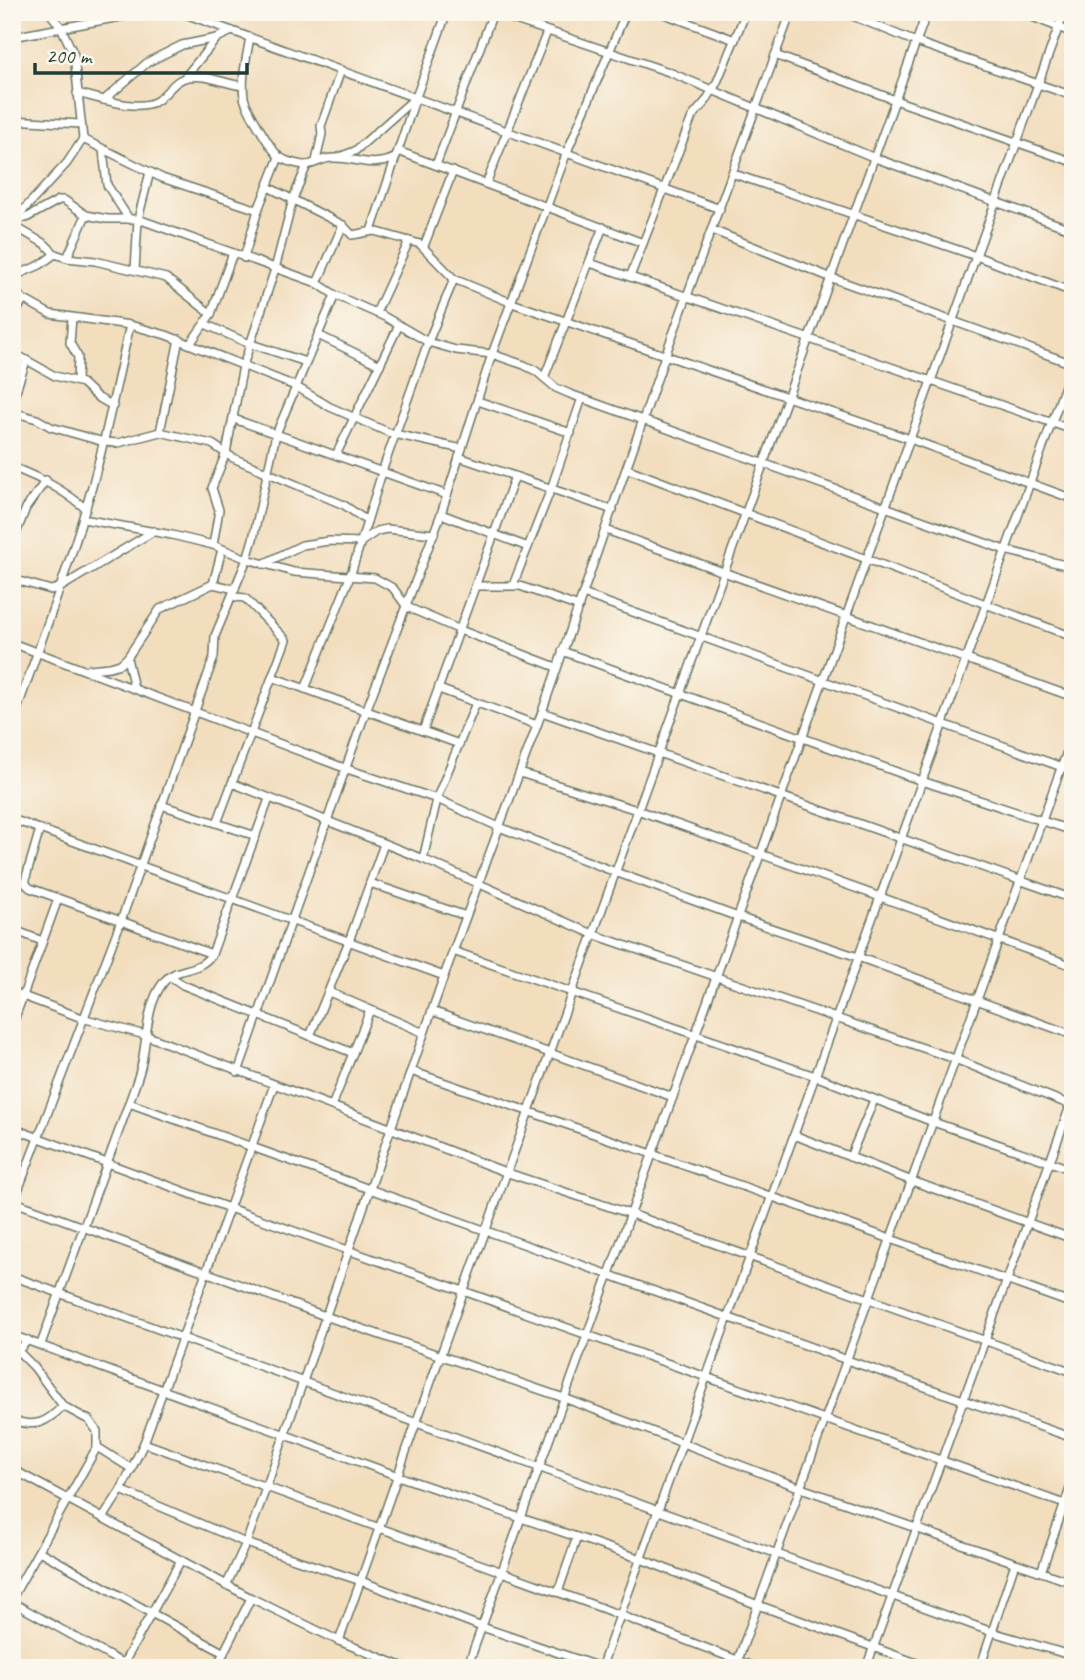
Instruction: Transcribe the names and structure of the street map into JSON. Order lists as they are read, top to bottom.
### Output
{
  "scale_bar": "200 m"
}
